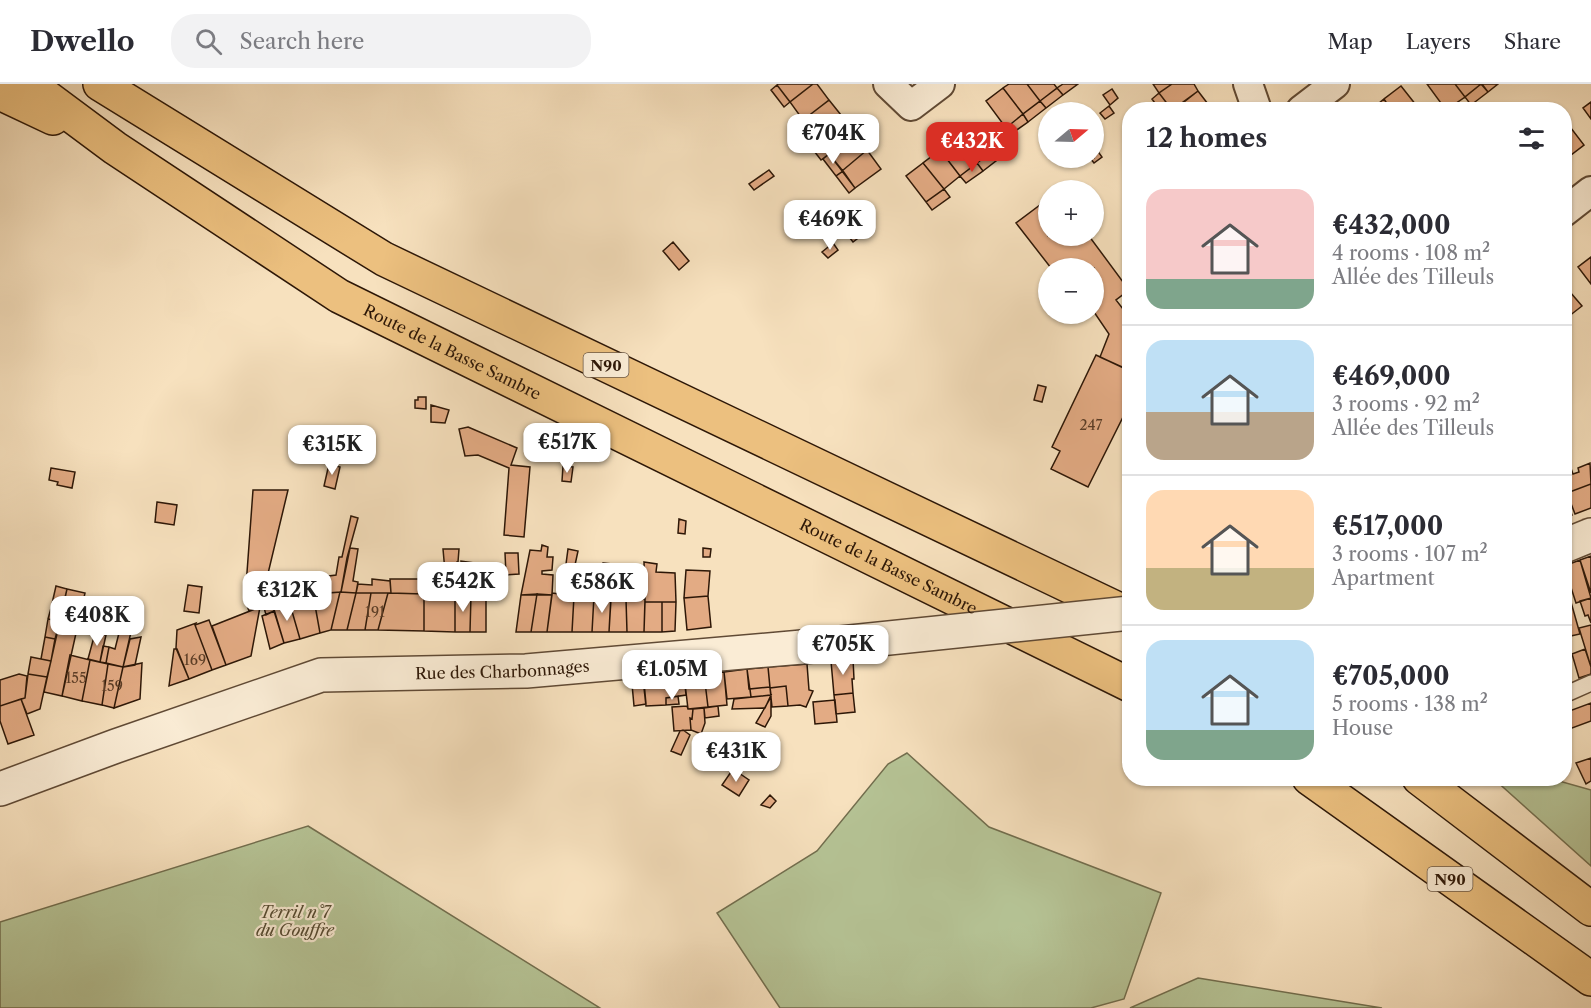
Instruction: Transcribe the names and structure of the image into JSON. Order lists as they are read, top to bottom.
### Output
{
  "streets": {
    "highway": ["Route de la Basse Sambre", "N90"],
    "street": ["Rue des Charbonnages"]
  },
  "parks": ["Terril n°7 du Gouffre"],
  "house_numbers": [
    "247",
    "191",
    "169",
    "155",
    "159"
  ],
  "north": "right",
  "page": {
    "header": "Dwello",
    "search": "Search here",
    "nav": ["Map", "Layers", "Share"],
    "map_buttons": ["+", "−"],
    "heading": "12 homes",
    "price": [
      "€704K",
      "€432K",
      "€469K",
      "€517K",
      "€315K",
      "€542K",
      "€586K",
      "€312K",
      "€408K",
      "€705K",
      "€1.05M",
      "€431K"
    ],
    "list": [
      {
        "name": "€432,000",
        "note": "4 rooms · 108 m² · Allée des Tilleuls"
      },
      {
        "name": "€469,000",
        "note": "3 rooms · 92 m² · Allée des Tilleuls"
      },
      {
        "name": "€517,000",
        "note": "3 rooms · 107 m² · Apartment"
      },
      {
        "name": "€705,000",
        "note": "5 rooms · 138 m² · House"
      }
    ]
  }
}
